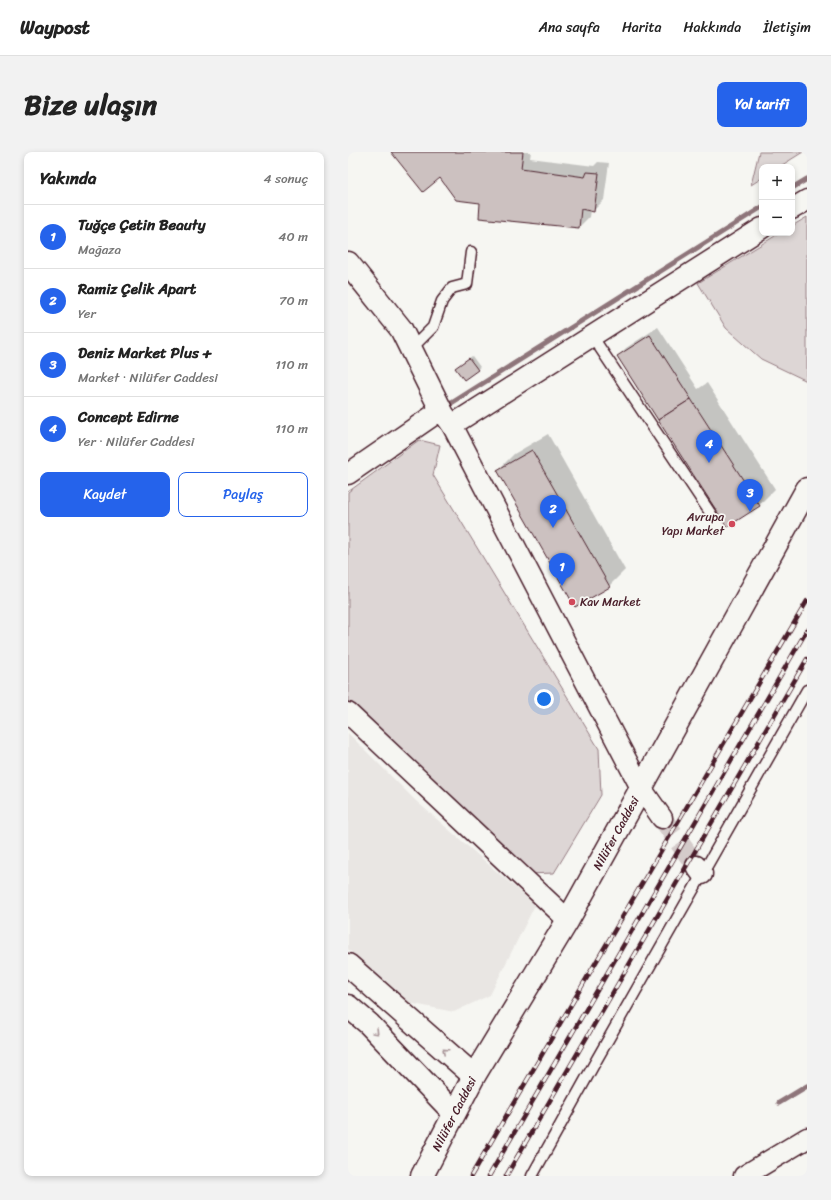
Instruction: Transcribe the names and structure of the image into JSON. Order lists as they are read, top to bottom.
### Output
{
  "streets": {
    "main road": ["Nilüfer Caddesi"]
  },
  "places": ["Avrupa Yapı Market", "Kav Market"],
  "page": {
    "header": "Waypost",
    "nav": [
      "Ana sayfa",
      "Harita",
      "Hakkında",
      "İletişim"
    ],
    "title": "Bize ulaşın",
    "buttons": [
      "Yol tarifi",
      ["Kaydet", "Paylaş"]
    ],
    "heading": ["Yakında", "4 sonuç"],
    "map_buttons": ["+", "−"],
    "list": [
      {
        "mark": "1",
        "name": "Tuğçe Çetin Beauty",
        "note": "Mağaza",
        "value": "40 m"
      },
      {
        "mark": "2",
        "name": "Ramiz Çelik Apart",
        "note": "Yer",
        "value": "70 m"
      },
      {
        "mark": "3",
        "name": "Deniz Market Plus +",
        "note": "Market · Nilüfer Caddesi",
        "value": "110 m"
      },
      {
        "mark": "4",
        "name": "Concept Edirne",
        "note": "Yer · Nilüfer Caddesi",
        "value": "110 m"
      }
    ],
    "pins": [
      "4",
      "3",
      "2",
      "1"
    ]
  }
}
